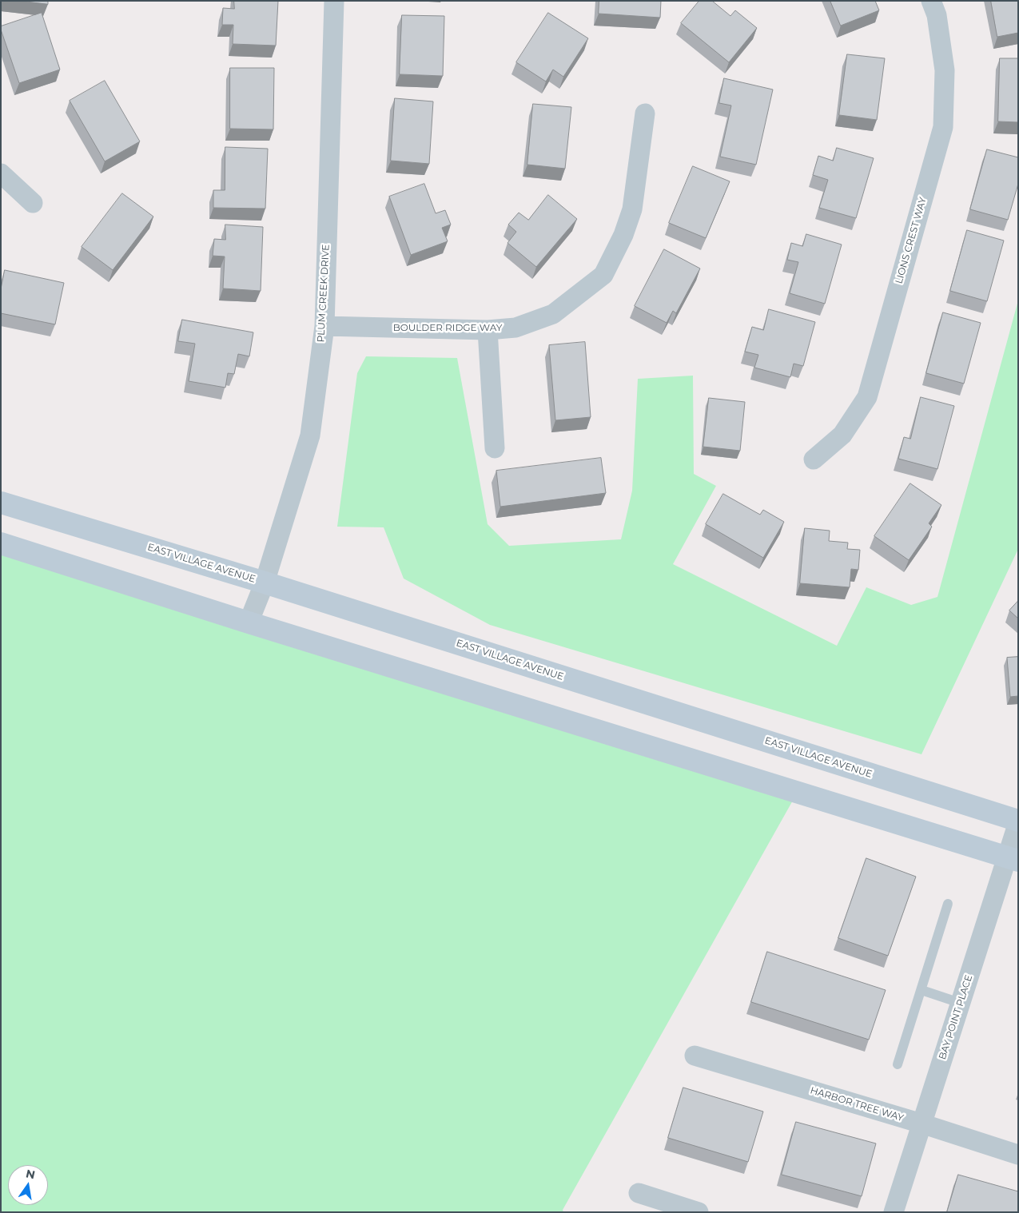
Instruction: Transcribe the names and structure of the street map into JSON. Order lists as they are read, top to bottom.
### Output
{
  "streets": {
    "street": [
      "LIONS CREST WAY",
      "PLUM CREEK DRIVE",
      "BOULDER RIDGE WAY",
      "EAST VILLAGE AVENUE",
      "BAY POINT PLACE",
      "HARBOR TREE WAY"
    ]
  },
  "crossings": [
    ["PLUM CREEK DRIVE", "BOULDER RIDGE WAY"],
    ["PLUM CREEK DRIVE", "EAST VILLAGE AVENUE"],
    ["EAST VILLAGE AVENUE", "BAY POINT PLACE"],
    ["BAY POINT PLACE", "HARBOR TREE WAY"]
  ],
  "north": "top"
}
